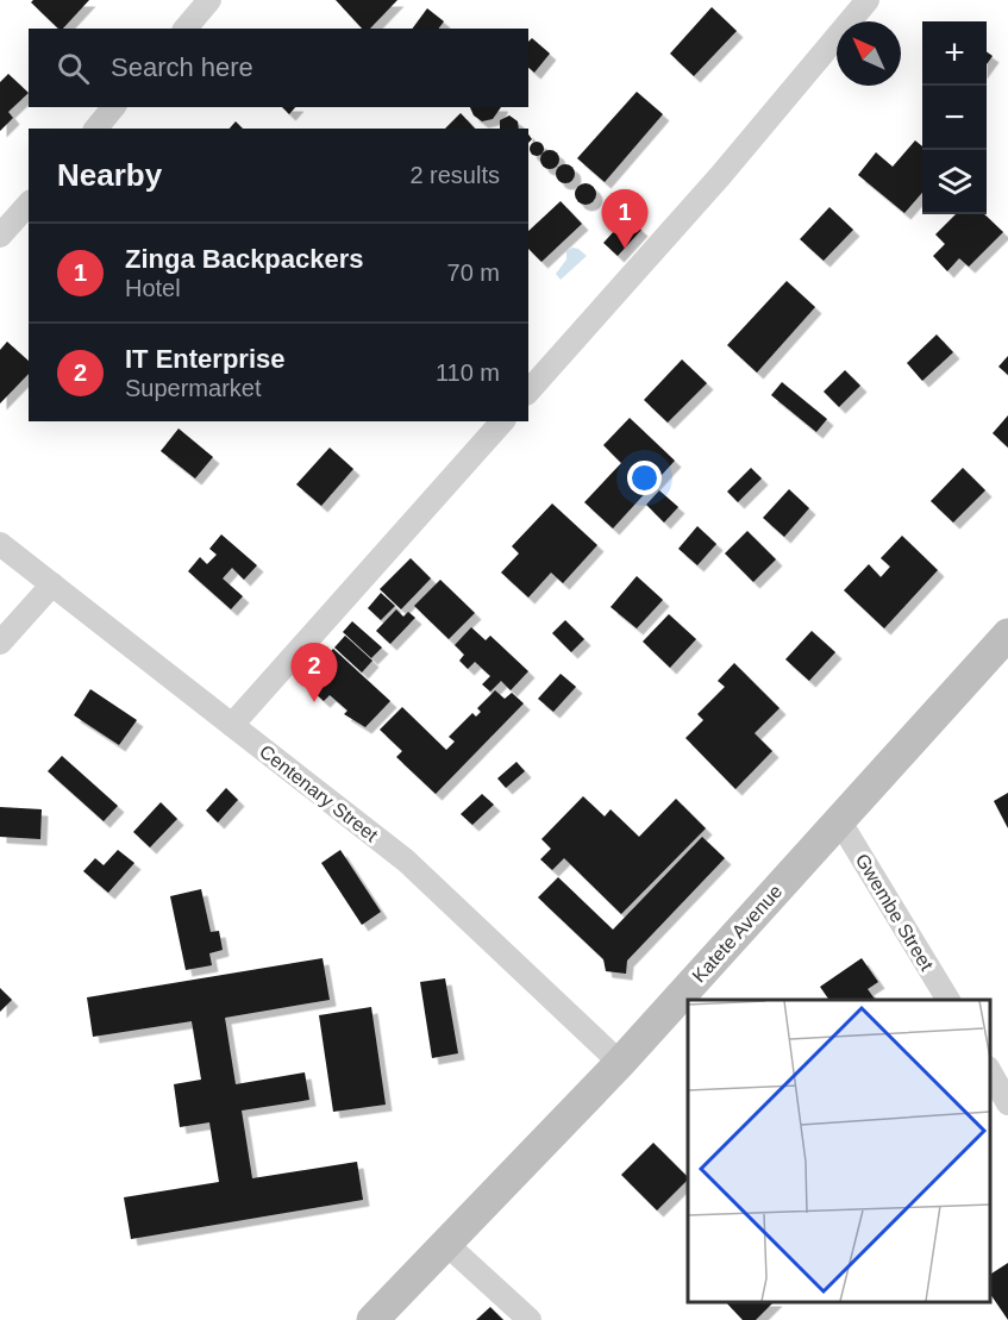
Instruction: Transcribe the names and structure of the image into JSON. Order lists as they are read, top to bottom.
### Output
{
  "streets": {
    "street": ["Centenary Street", "Gwembe Street", "Katete Avenue"]
  },
  "crossings": [
    ["Centenary Street", "Katete Avenue"],
    ["Gwembe Street", "Katete Avenue"]
  ],
  "north": "top left",
  "page": {
    "map_buttons": ["+", "−"],
    "search": "Search here",
    "heading": ["Nearby", "2 results"],
    "pins": ["1", "2"],
    "list": [
      {
        "mark": "1",
        "name": "Zinga Backpackers",
        "note": "Hotel",
        "value": "70 m"
      },
      {
        "mark": "2",
        "name": "IT Enterprise",
        "note": "Supermarket",
        "value": "110 m"
      }
    ]
  }
}
